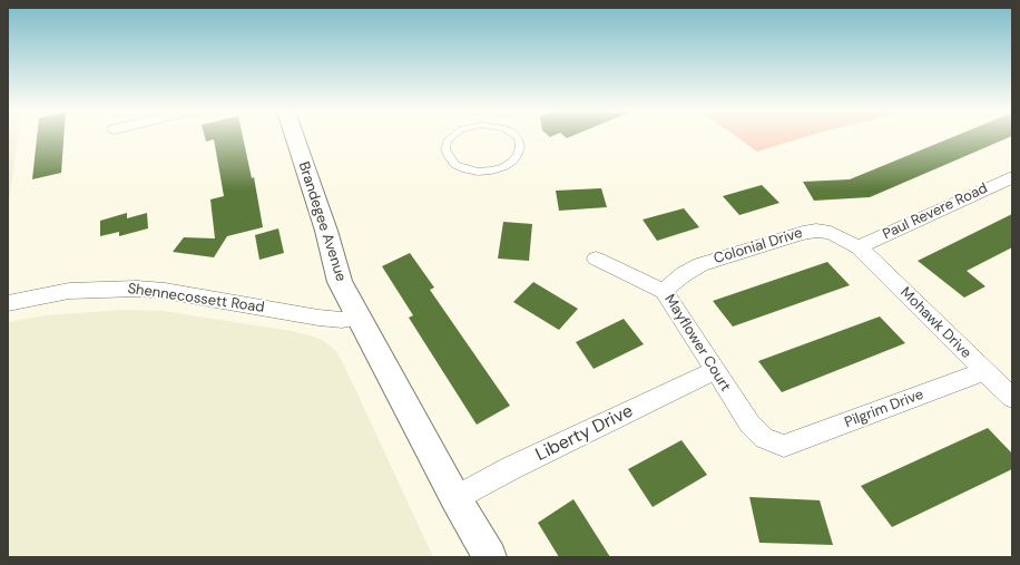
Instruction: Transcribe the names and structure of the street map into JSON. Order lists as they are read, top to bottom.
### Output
{
  "streets": {
    "street": [
      "Paul Revere Road",
      "Brandegee Avenue",
      "Colonial Drive",
      "Shennecossett Road",
      "Mohawk Drive",
      "Mayflower Court",
      "Pilgrim Drive",
      "Liberty Drive"
    ]
  },
  "crossings": [
    ["Paul Revere Road", "Colonial Drive"],
    ["Paul Revere Road", "Mohawk Drive"],
    ["Brandegee Avenue", "Shennecossett Road"],
    ["Colonial Drive", "Mohawk Drive"],
    ["Colonial Drive", "Mayflower Court"],
    ["Mohawk Drive", "Pilgrim Drive"],
    ["Mayflower Court", "Pilgrim Drive"],
    ["Mayflower Court", "Liberty Drive"]
  ]
}
